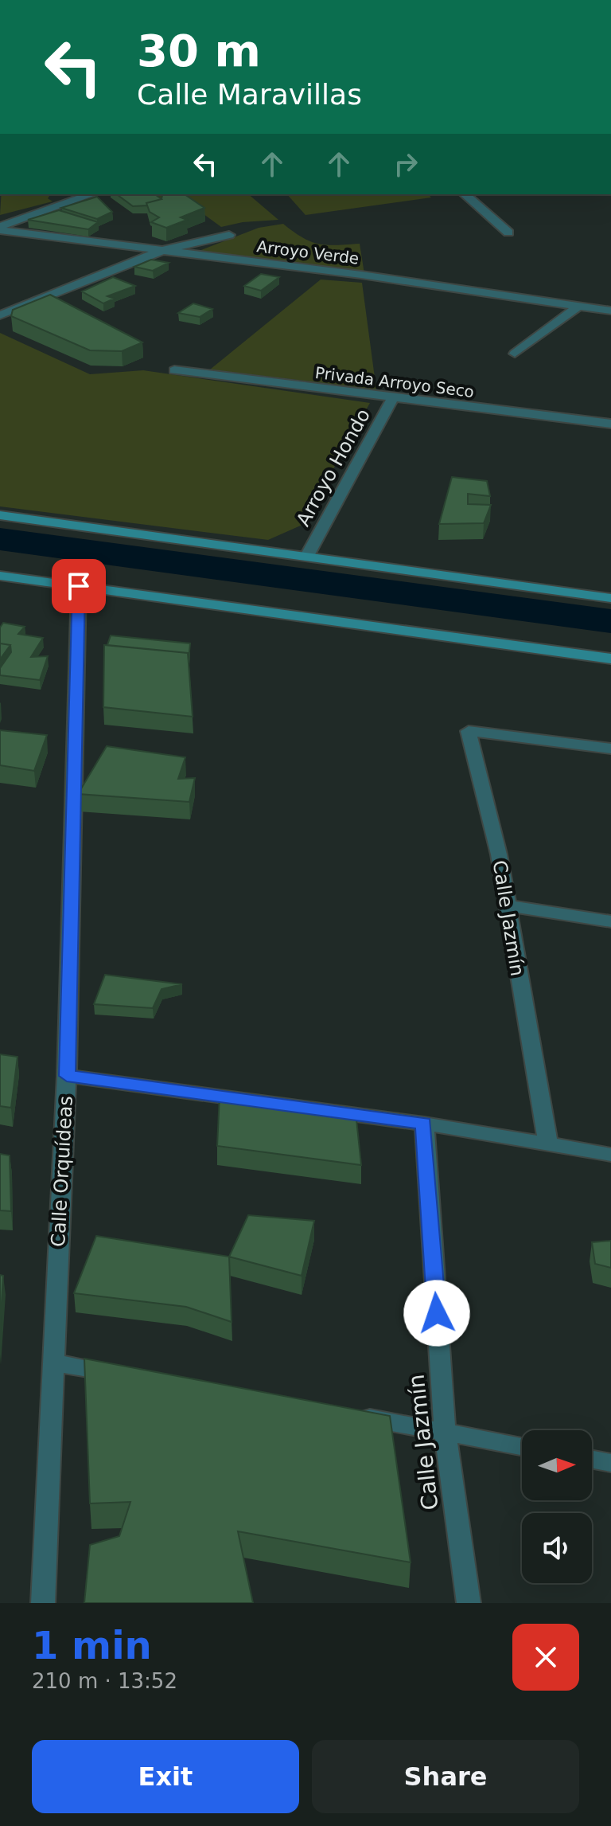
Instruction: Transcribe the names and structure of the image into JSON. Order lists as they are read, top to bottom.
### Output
{
  "streets": {
    "street": [
      "Arroyo Verde",
      "Privada Arroyo Seco",
      "Arroyo Hondo",
      "Calle Jazmín",
      "Calle Orquídeas"
    ]
  },
  "crossings": [
    ["Privada Arroyo Seco", "Arroyo Hondo"]
  ],
  "north": "right",
  "page": {
    "turn": ["30 m", "Calle Maravillas"],
    "heading": ["1 min", "210 m · 13:52"],
    "buttons": ["Exit", "Share"]
  }
}
